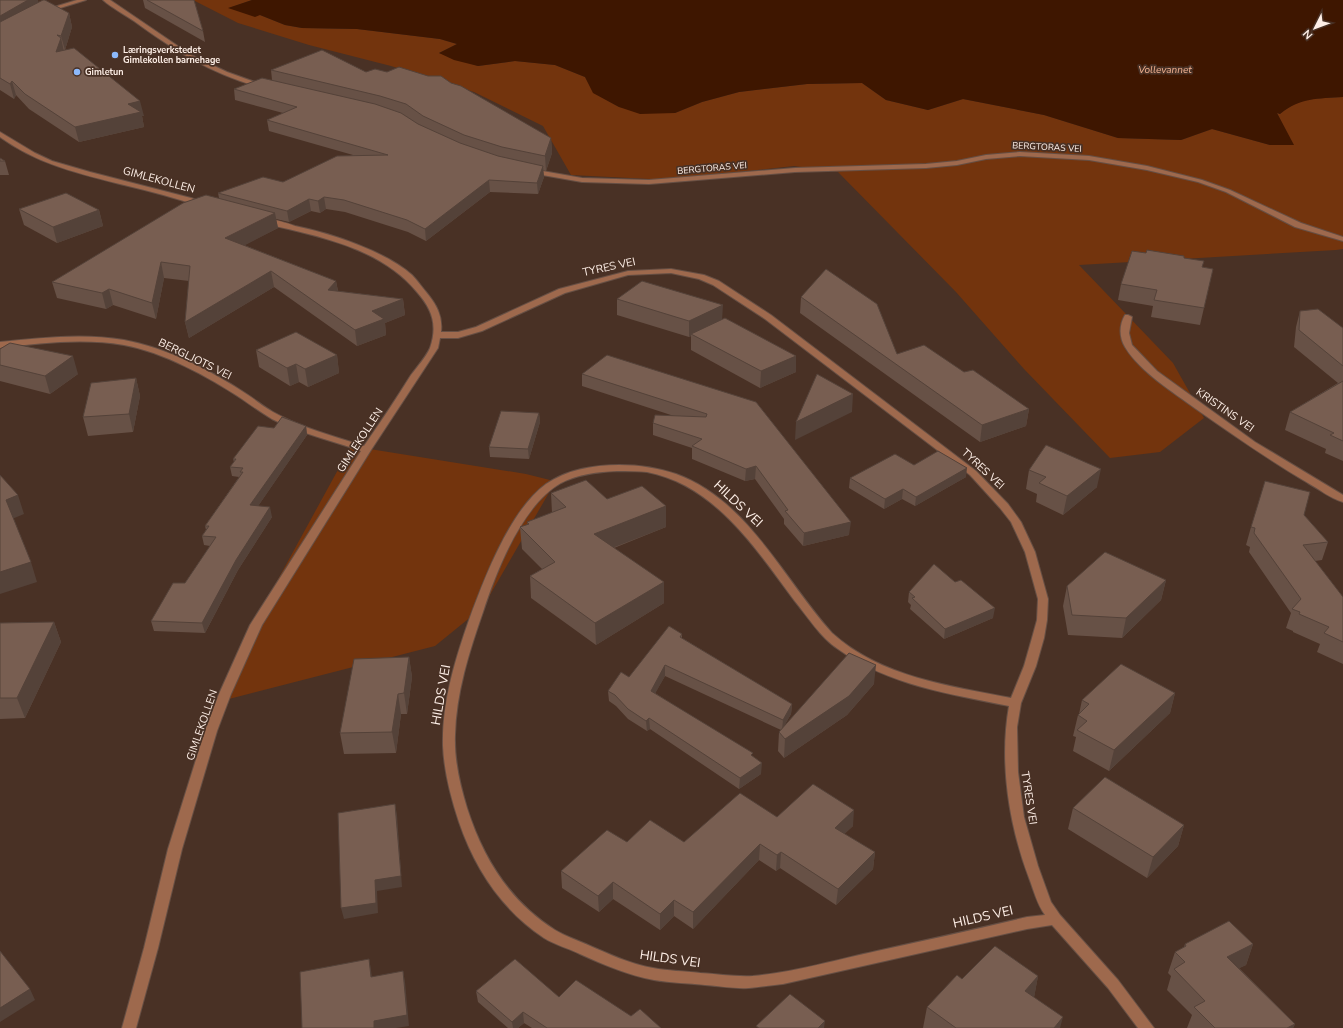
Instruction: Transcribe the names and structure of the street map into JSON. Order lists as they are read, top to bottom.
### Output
{
  "streets": {
    "street": [
      "BERGTORAS VEI",
      "GIMLEKOLLEN",
      "TYRES VEI",
      "BERGLJOTS VEI",
      "KRISTINS VEI",
      "HILDS VEI"
    ]
  },
  "crossings": [
    ["GIMLEKOLLEN", "TYRES VEI"],
    ["GIMLEKOLLEN", "BERGLJOTS VEI"],
    ["TYRES VEI", "HILDS VEI"]
  ],
  "water": ["Vollevannet"],
  "places": ["Læringsverkstedet Gimlekollen barnehage", "Gimletun"],
  "north": "bottom left"
}
